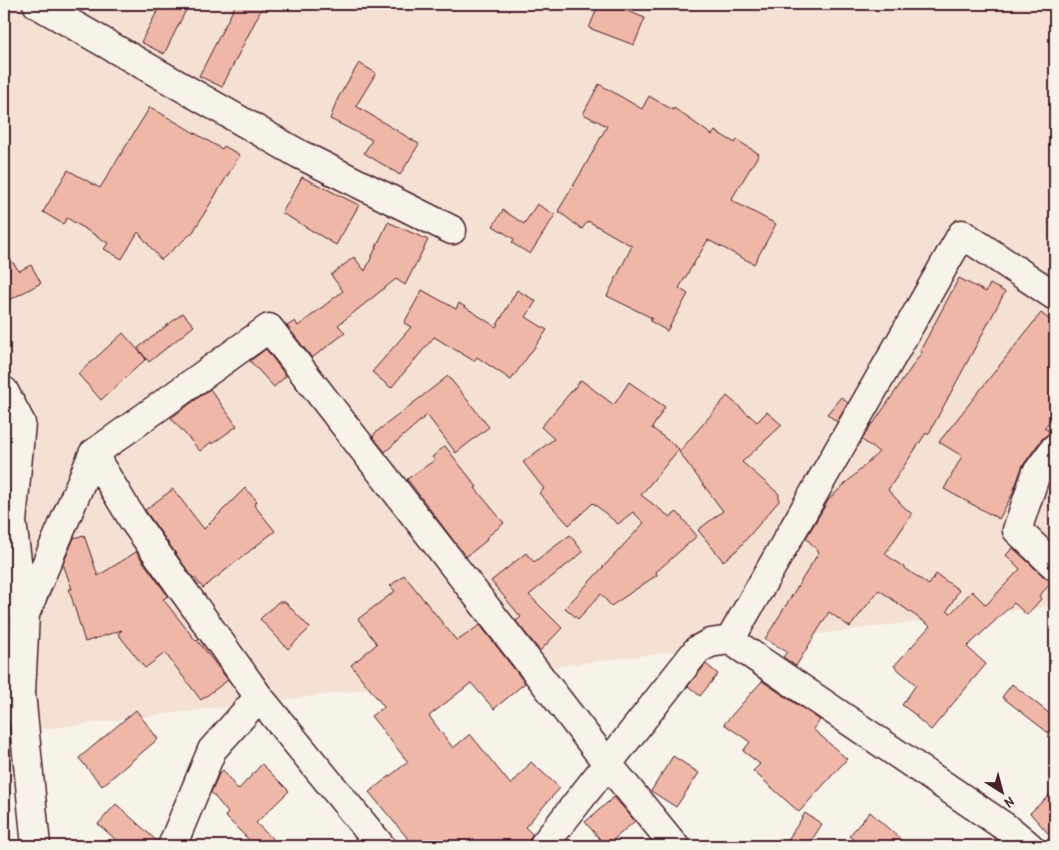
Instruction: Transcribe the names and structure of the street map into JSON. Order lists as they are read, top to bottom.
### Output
{
  "north": "bottom right"
}
